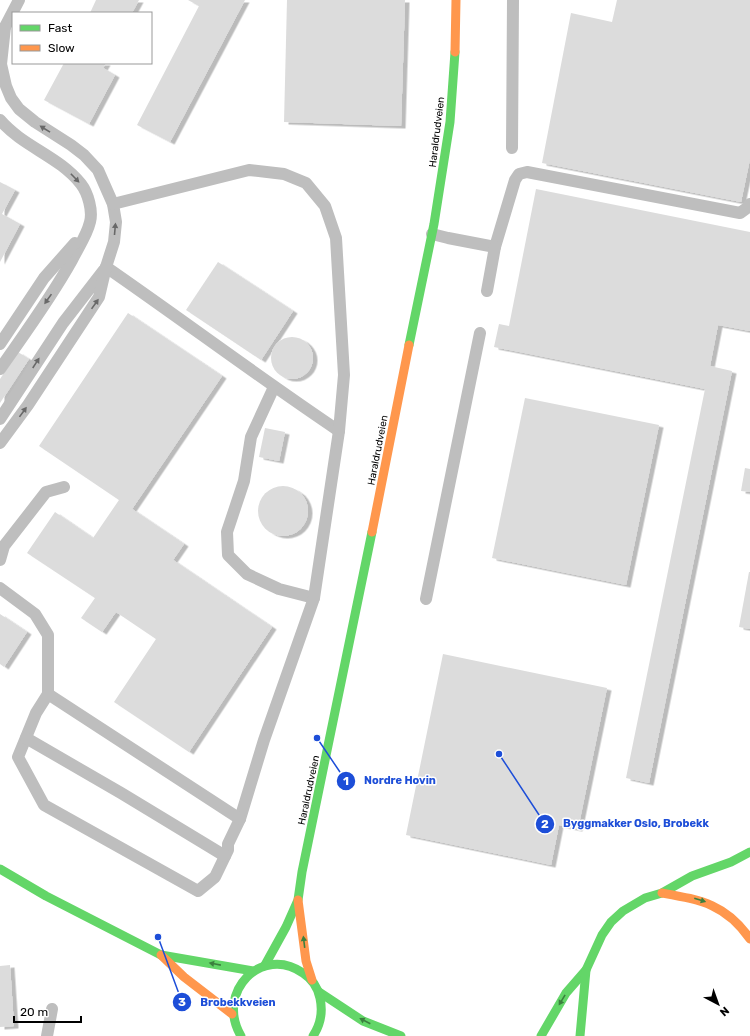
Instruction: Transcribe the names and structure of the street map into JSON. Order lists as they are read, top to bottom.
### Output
{
  "streets": {
    "main road": ["Haraldrudveien"]
  },
  "places": ["Nordre Hovin", "Byggmakker Oslo, Brobekk", "Brobekkveien"],
  "legend": ["Fast", "Slow"],
  "scale_bar": "20 m",
  "north": "bottom right"
}
